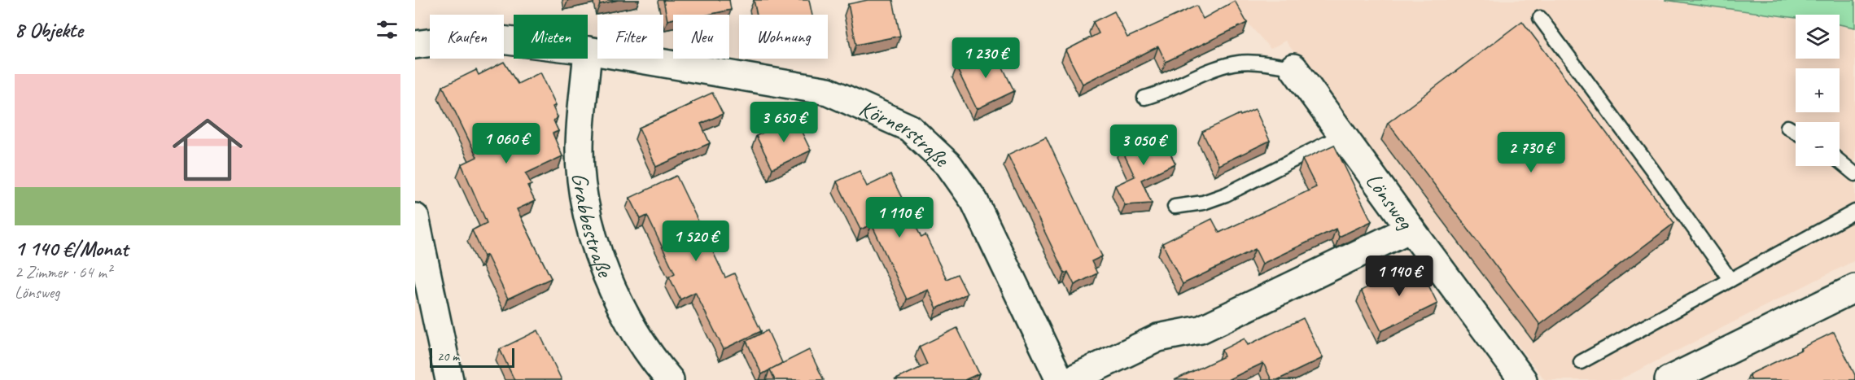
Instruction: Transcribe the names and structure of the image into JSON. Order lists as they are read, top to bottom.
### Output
{
  "streets": {
    "street": ["Körnerstraße", "Lönsweg", "Grabbestraße"]
  },
  "scale_bar": "20 m",
  "page": {
    "heading": "8 Objekte",
    "map_buttons": ["+", "−"],
    "chip": [
      "Kaufen",
      "Mieten",
      "Filter",
      "Neu",
      "Wohnung"
    ],
    "price": [
      "1 230 €",
      "3 650 €",
      "1 060 €",
      "3 050 €",
      "2 730 €",
      "1 110 €",
      "1 520 €",
      "1 140 €"
    ],
    "list": [
      {
        "name": "1 140 €/Monat",
        "note": "2 Zimmer · 64 m² · Lönsweg"
      }
    ],
    "scale": "20 m"
  }
}
